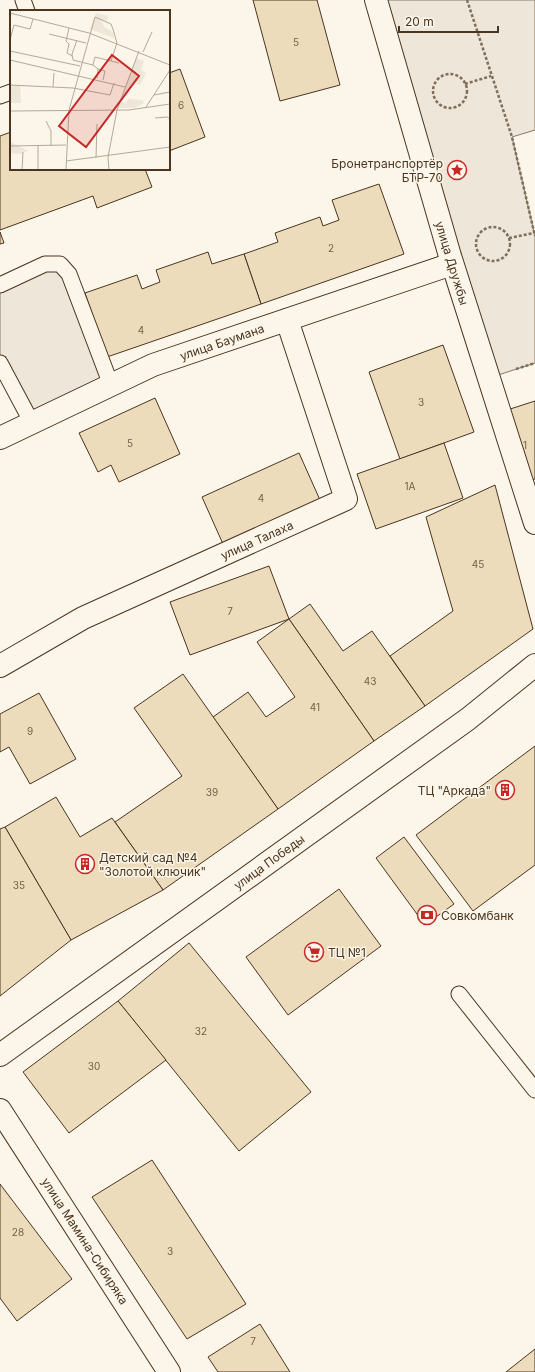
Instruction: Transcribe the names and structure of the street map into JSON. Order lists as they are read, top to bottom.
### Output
{
  "streets": {
    "street": [
      "улица Дружбы",
      "улица Баумана",
      "улица Талаха",
      "улица Победы",
      "улица Мамина-Сибиряка"
    ]
  },
  "crossings": [
    ["улица Дружбы", "улица Баумана"],
    ["улица Баумана", "улица Талаха"]
  ],
  "places": {
    "place": ["Бронетранспортёр БТР-70"],
    "building": ["ТЦ \"Аркада\"", "Детский сад №4 \"Золотой ключик\""],
    "bank": ["Совкомбанк"],
    "supermarket": ["ТЦ №1"]
  },
  "house_numbers": [
    "5",
    "6",
    "2",
    "4",
    "3",
    "5",
    "1",
    "1А",
    "4",
    "45",
    "7",
    "43",
    "41",
    "9",
    "39",
    "35",
    "32",
    "30",
    "28",
    "3",
    "7"
  ],
  "scale_bar": "20 m"
}
